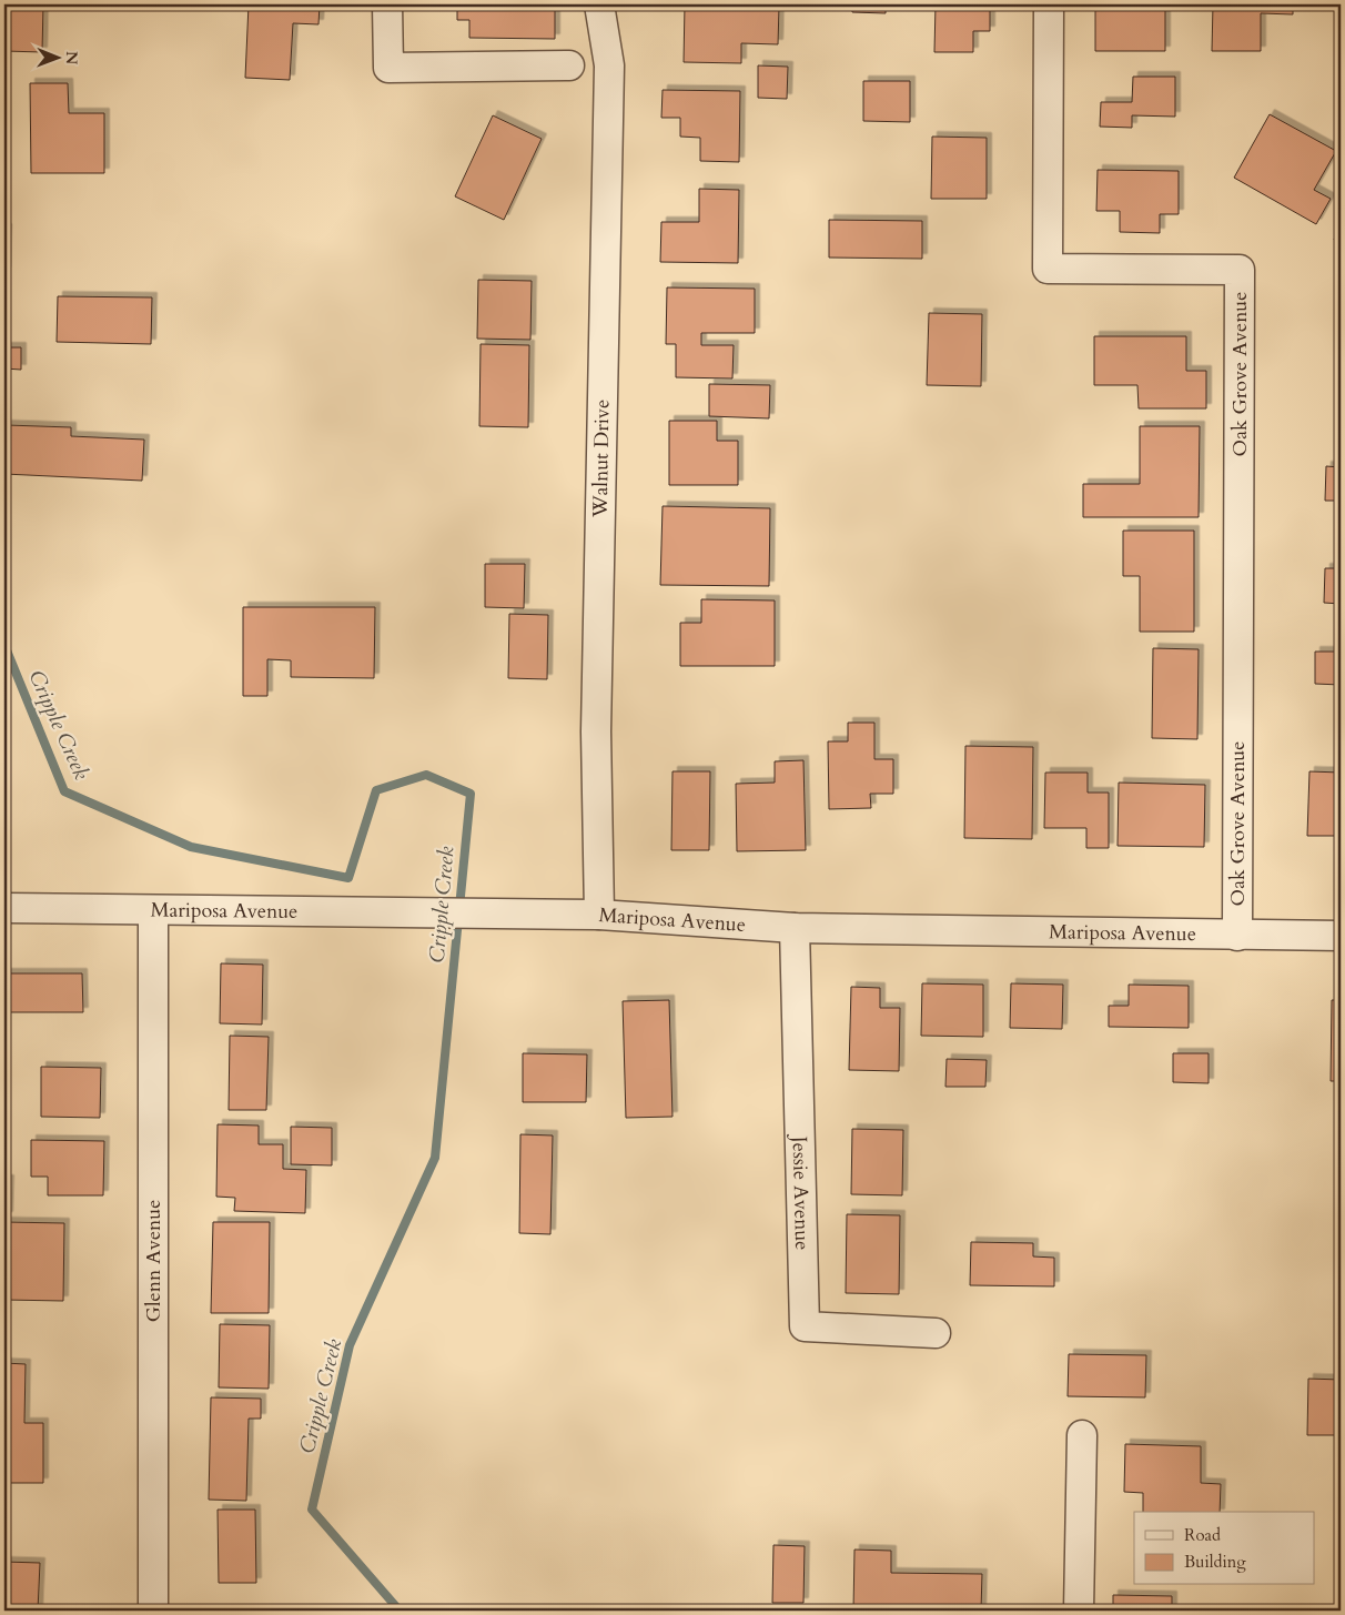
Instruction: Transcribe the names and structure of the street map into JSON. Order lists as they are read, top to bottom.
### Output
{
  "streets": {
    "street": [
      "Oak Grove Avenue",
      "Walnut Drive",
      "Mariposa Avenue",
      "Jessie Avenue",
      "Glenn Avenue"
    ]
  },
  "crossings": [
    ["Oak Grove Avenue", "Mariposa Avenue"],
    ["Walnut Drive", "Mariposa Avenue"],
    ["Mariposa Avenue", "Jessie Avenue"],
    ["Mariposa Avenue", "Glenn Avenue"]
  ],
  "water": ["Cripple Creek"],
  "legend": ["Road", "Building"],
  "north": "right"
}
